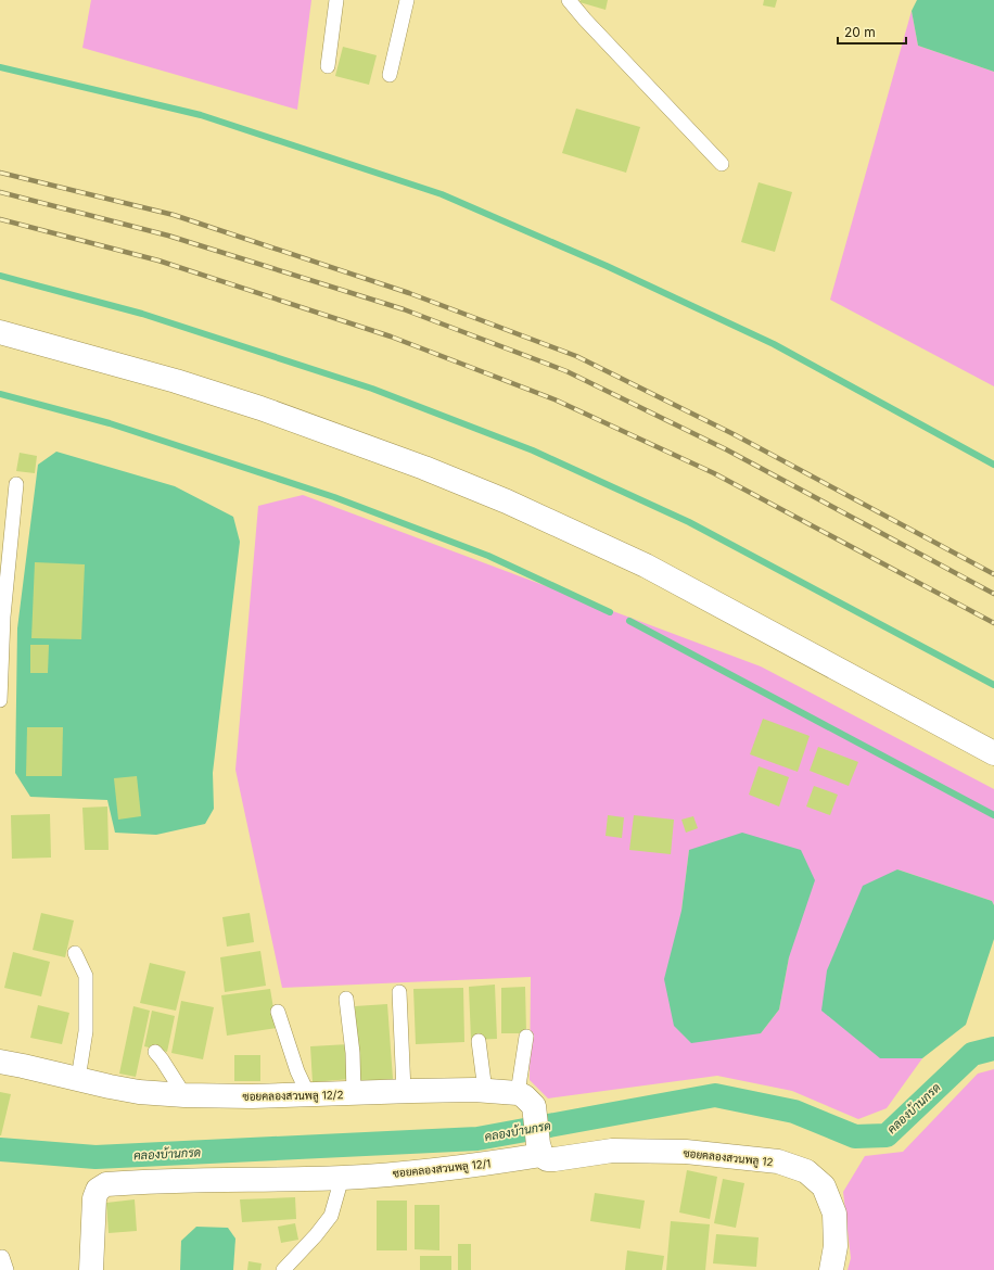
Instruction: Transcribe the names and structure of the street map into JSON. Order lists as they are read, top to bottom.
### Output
{
  "streets": {
    "street": ["ซอยคลองสวนพลู 12/2", "ซอยคลองสวนพลู 12", "ซอยคลองสวนพลู 12/1"]
  },
  "crossings": [
    ["ซอยคลองสวนพลู 12", "ซอยคลองสวนพลู 12/1"]
  ],
  "water": ["คลองบ้านกรด"],
  "scale_bar": "20 m"
}
